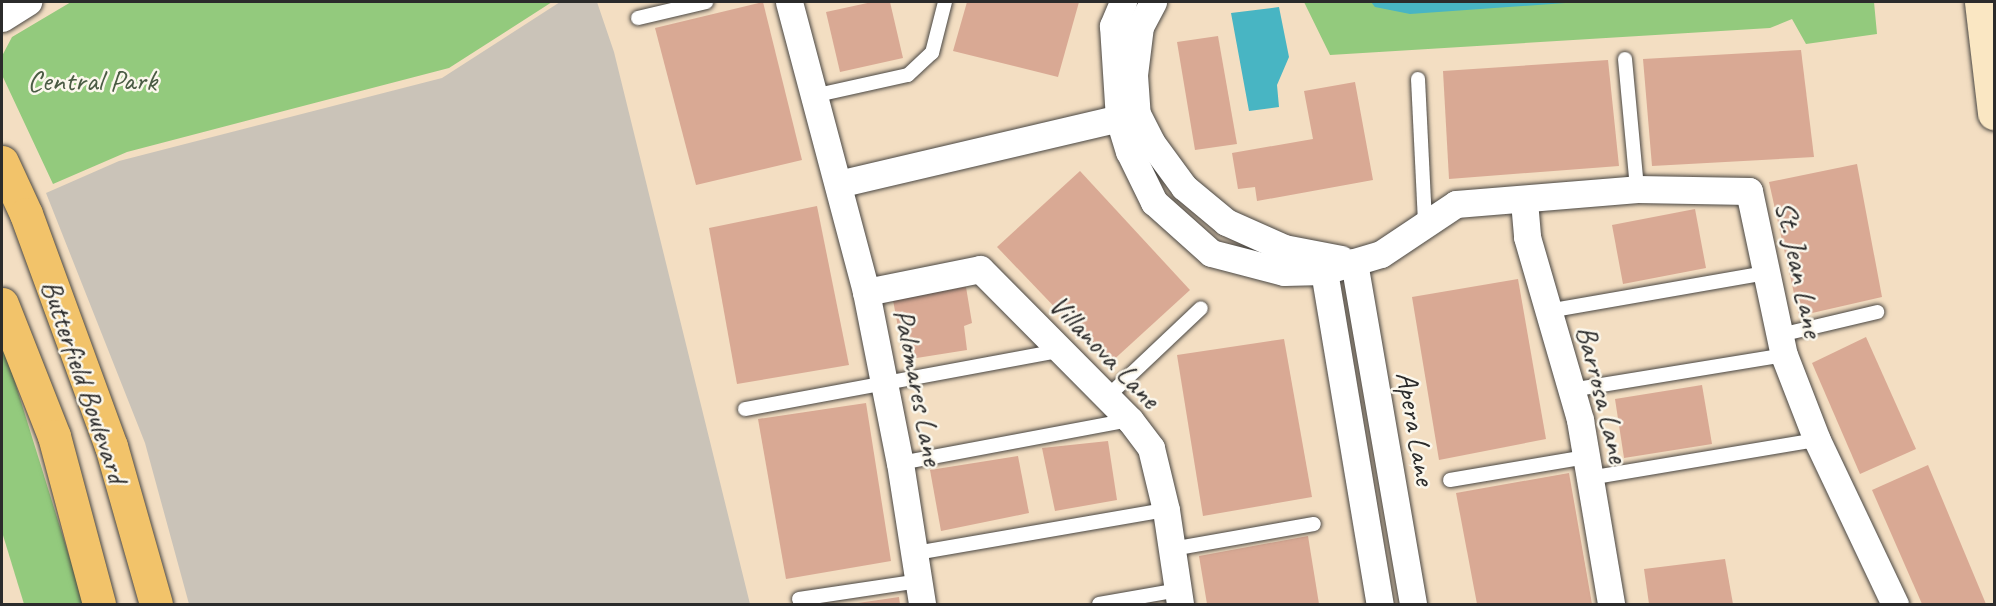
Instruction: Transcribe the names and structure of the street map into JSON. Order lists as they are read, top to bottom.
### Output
{
  "streets": {
    "main road": ["Butterfield Boulevard"],
    "street": [
      "St. Jean Lane",
      "Villanova Lane",
      "Palomares Lane",
      "Barrosa Lane",
      "Apera Lane"
    ]
  },
  "crossings": [
    ["St. Jean Lane", "Barrosa Lane"],
    ["St. Jean Lane", "Apera Lane"],
    ["Villanova Lane", "Palomares Lane"]
  ],
  "parks": ["Central Park"]
}
